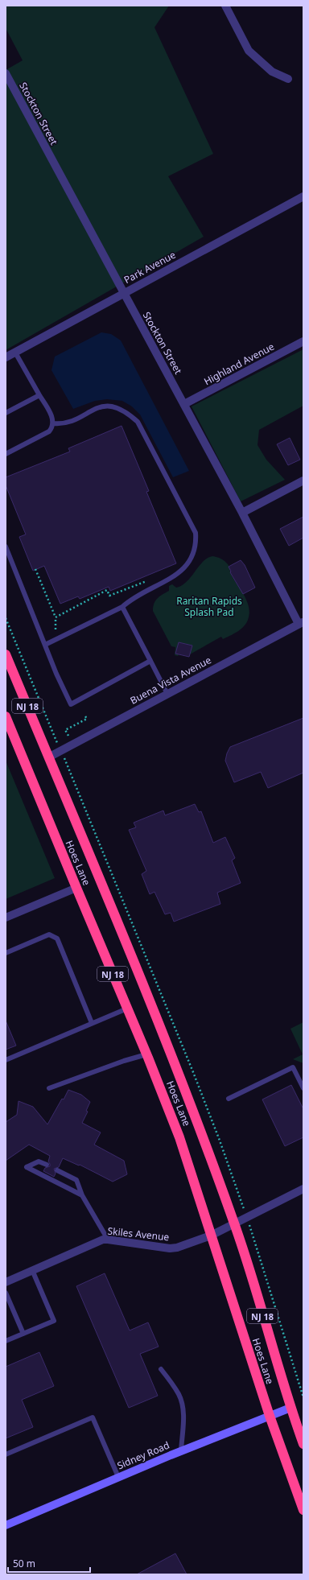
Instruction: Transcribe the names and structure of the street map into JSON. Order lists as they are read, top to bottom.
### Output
{
  "streets": {
    "highway": ["NJ 18", "Hoes Lane"],
    "street": [
      "Stockton Street",
      "Park Avenue",
      "Highland Avenue",
      "Buena Vista Avenue",
      "Skiles Avenue",
      "Sidney Road"
    ]
  },
  "crossings": [
    ["Stockton Street", "Park Avenue"],
    ["Stockton Street", "Highland Avenue"],
    ["Stockton Street", "Buena Vista Avenue"],
    ["Buena Vista Avenue", "Hoes Lane"],
    ["Hoes Lane", "Skiles Avenue"],
    ["Hoes Lane", "Sidney Road"]
  ],
  "parks": ["Raritan Rapids Splash Pad"],
  "scale_bar": "50 m"
}
